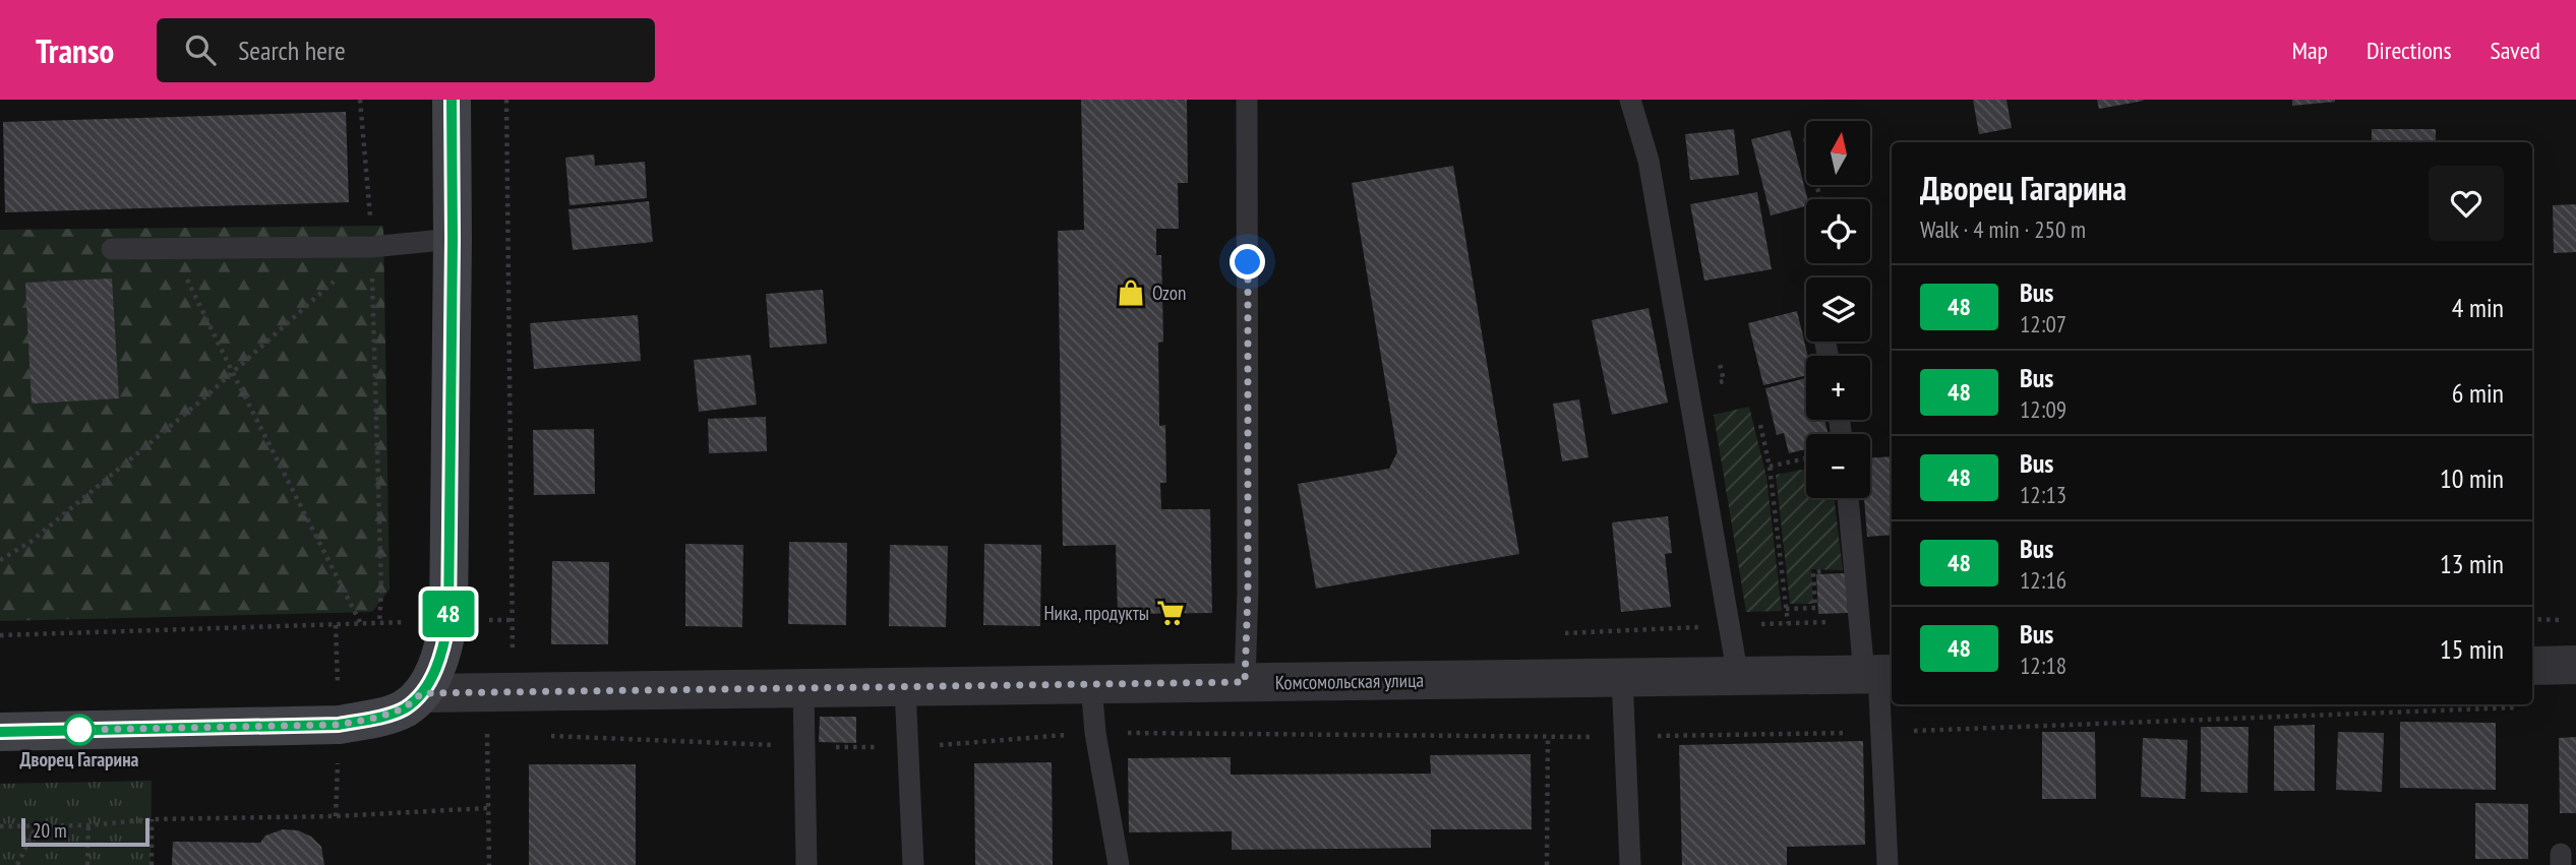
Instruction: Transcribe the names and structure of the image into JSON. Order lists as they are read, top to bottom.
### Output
{
  "streets": {
    "street": ["Комсомольская улица"]
  },
  "places": {
    "shop": ["Ozon"],
    "supermarket": ["Ника, продукты"],
    "other": ["Дворец Гагарина"]
  },
  "lines": ["bus line 48"],
  "scale_bar": "20 m",
  "north": "top",
  "page": {
    "header": "Transo",
    "search": "Search here",
    "nav": ["Map", "Directions", "Saved"],
    "on_map": "48",
    "map_buttons": ["+", "−"],
    "heading": ["Дворец Гагарина", "Walk · 4 min · 250 m"],
    "list": [
      {
        "mark": "48",
        "name": "Bus",
        "note": "12:07",
        "value": "4 min"
      },
      {
        "mark": "48",
        "name": "Bus",
        "note": "12:09",
        "value": "6 min"
      },
      {
        "mark": "48",
        "name": "Bus",
        "note": "12:13",
        "value": "10 min"
      },
      {
        "mark": "48",
        "name": "Bus",
        "note": "12:16",
        "value": "13 min"
      },
      {
        "mark": "48",
        "name": "Bus",
        "note": "12:18",
        "value": "15 min"
      }
    ],
    "scale": "20 m"
  }
}
